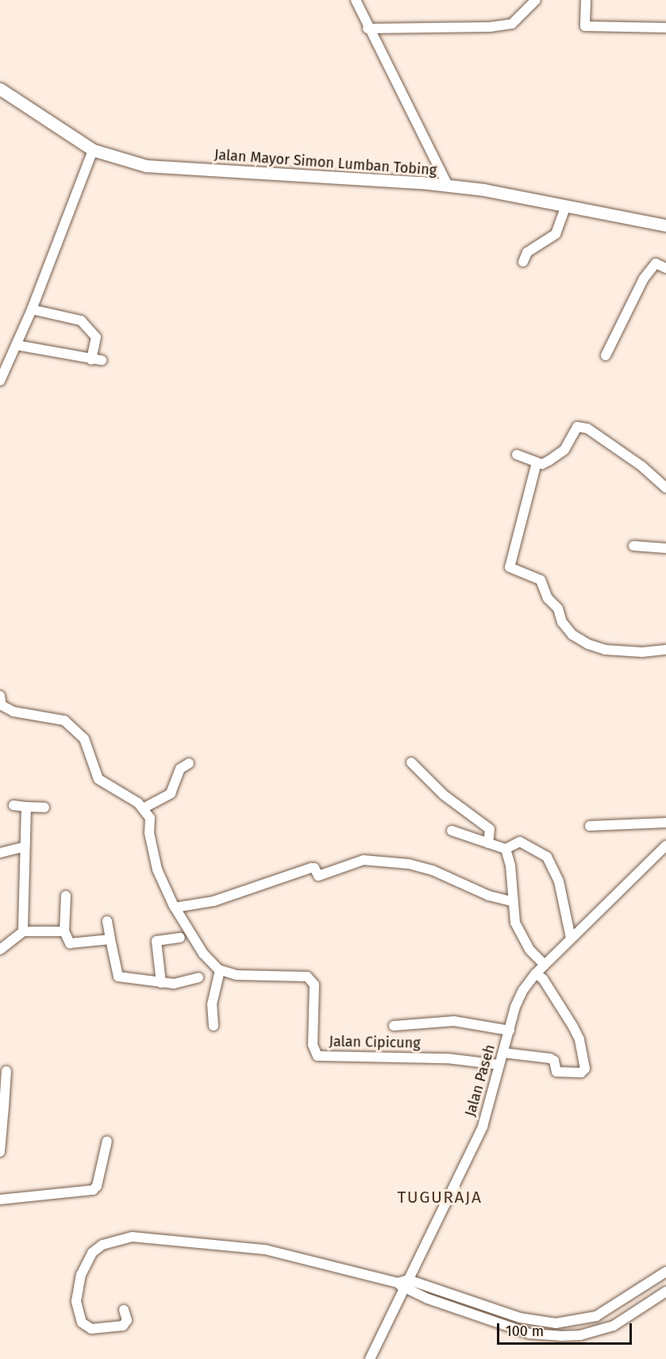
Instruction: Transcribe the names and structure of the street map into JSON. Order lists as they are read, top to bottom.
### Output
{
  "streets": {
    "main road": ["Jalan Mayor Simon Lumban Tobing"],
    "street": ["Jalan Cipicung", "Jalan Paseh"]
  },
  "crossings": [
    ["Jalan Cipicung", "Jalan Paseh"]
  ],
  "districts": ["TUGURAJA"],
  "scale_bar": "100 m"
}
